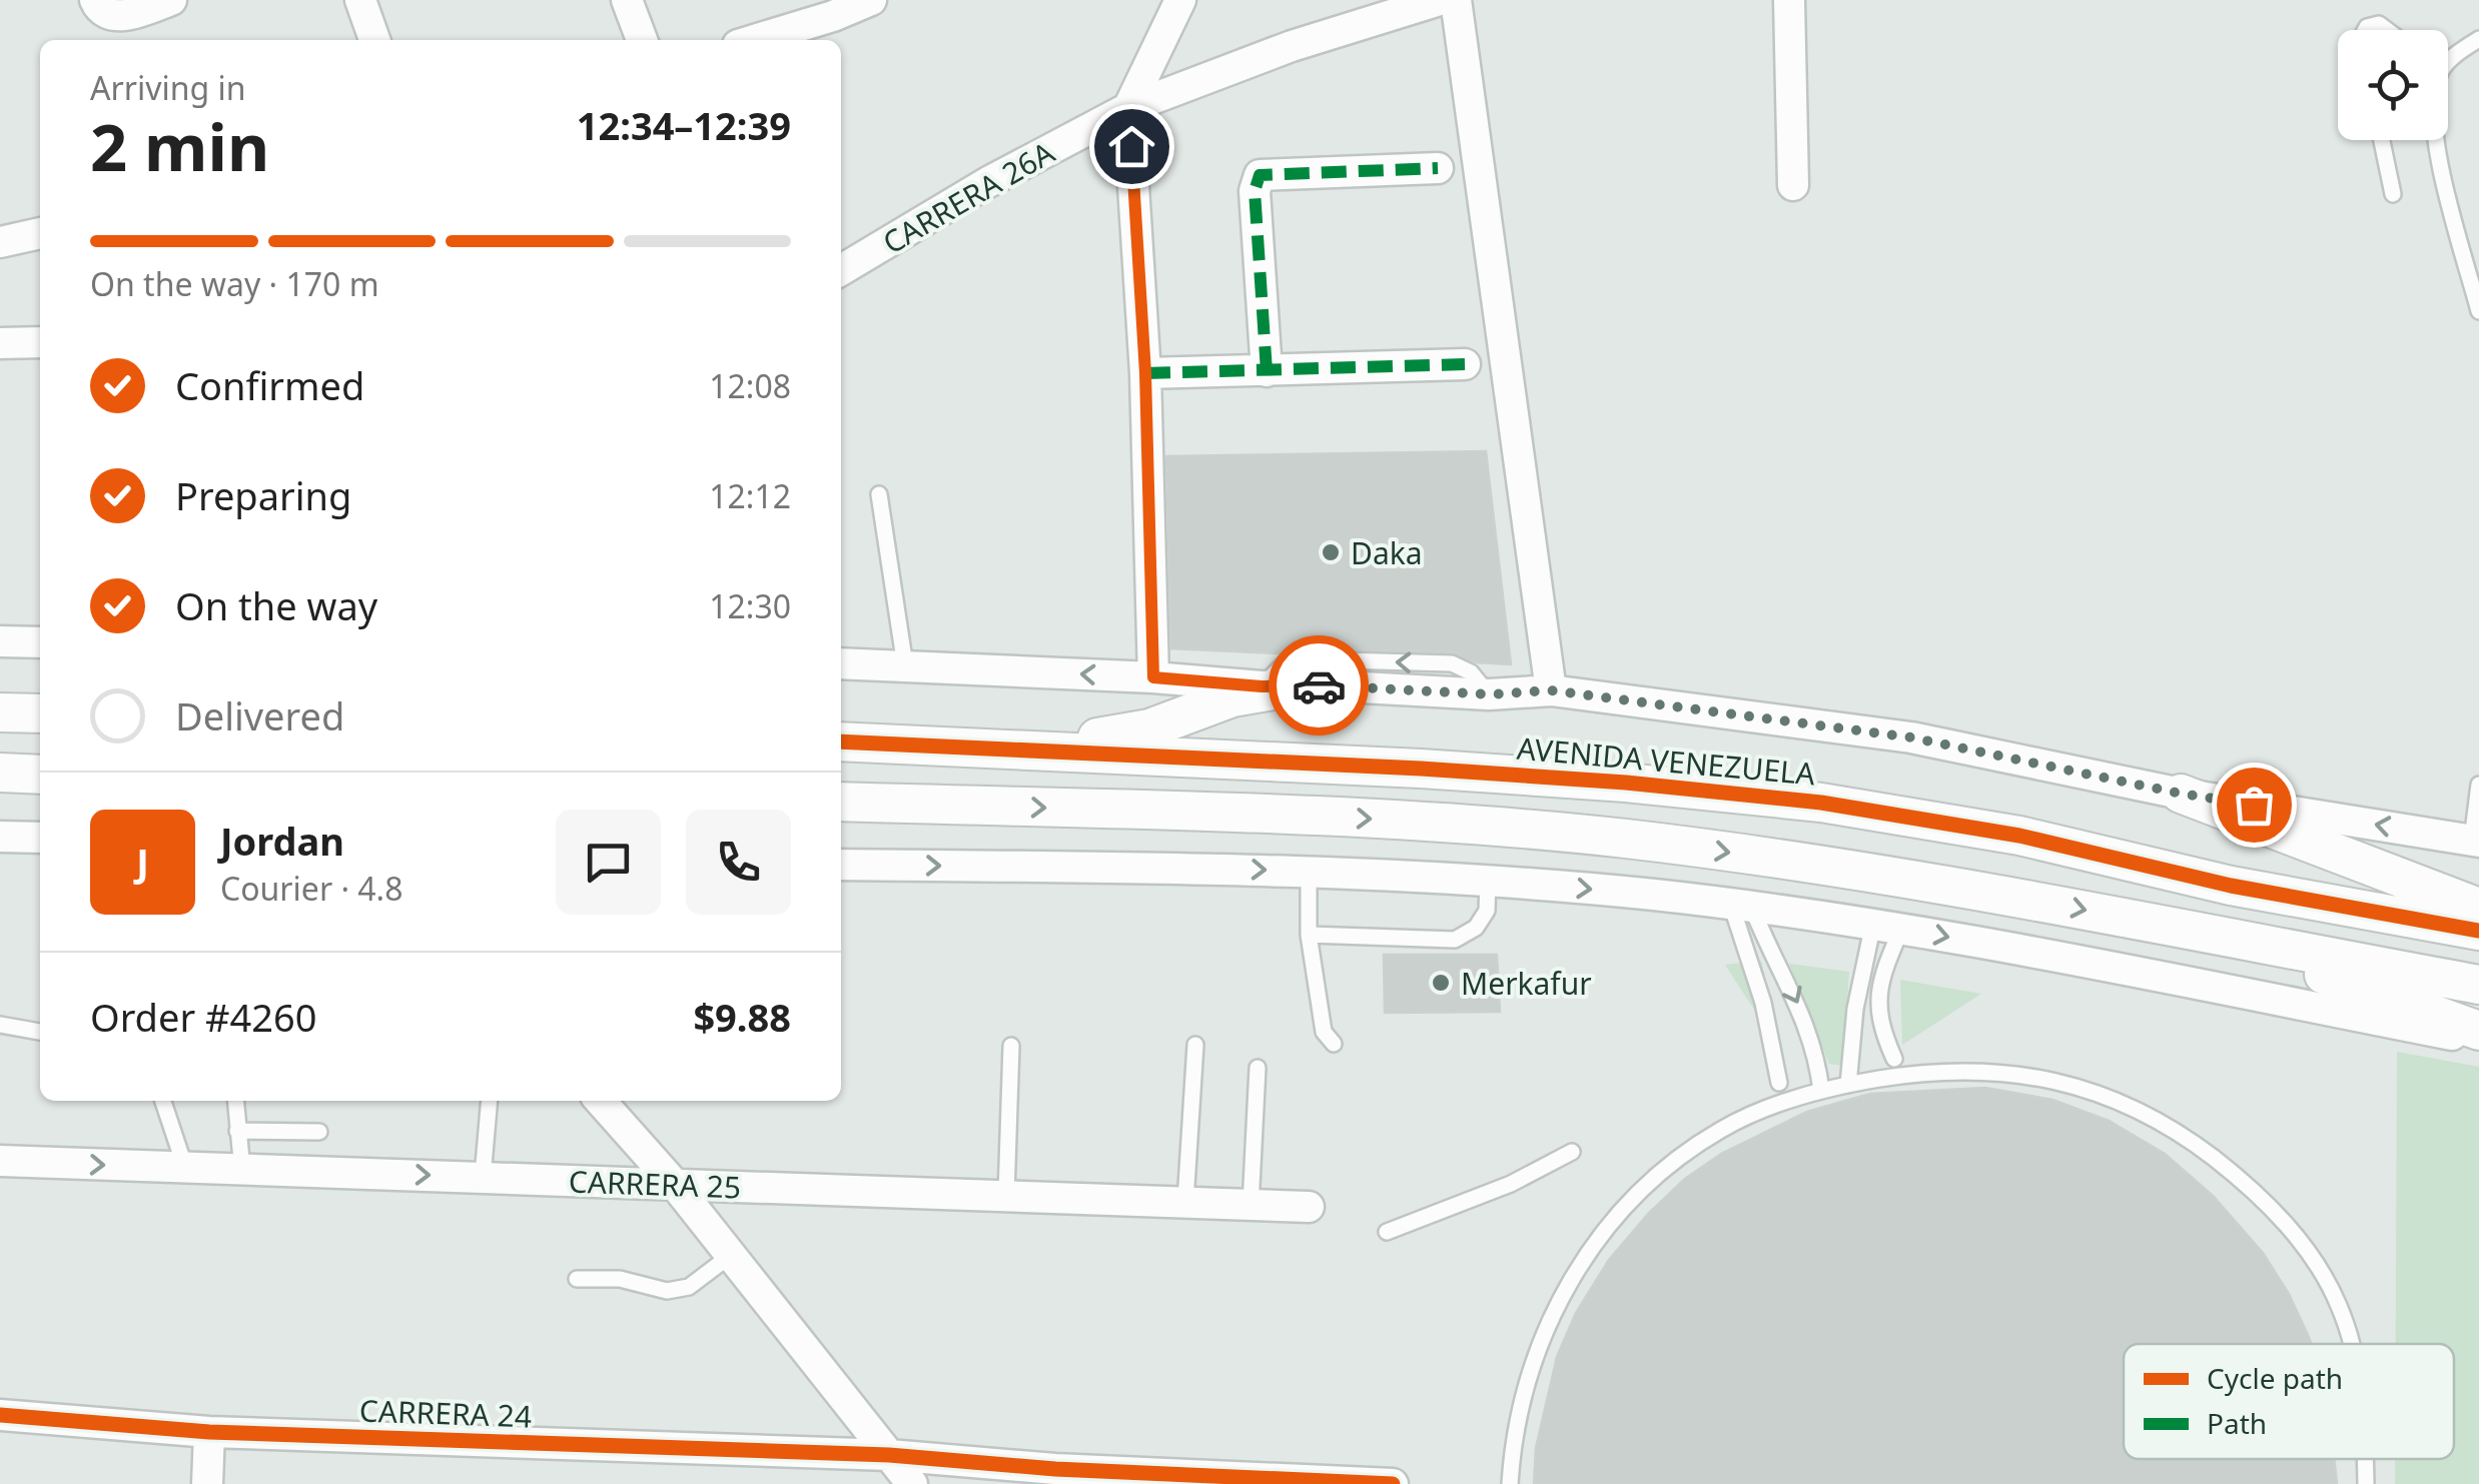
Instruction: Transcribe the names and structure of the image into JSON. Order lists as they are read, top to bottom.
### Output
{
  "streets": {
    "street": [
      "CARRERA 26A",
      "AVENIDA VENEZUELA",
      "CARRERA 25",
      "CARRERA 24"
    ]
  },
  "places": ["Daka", "Merkafur"],
  "legend": ["Cycle path", "Path"],
  "page": {
    "heading": ["2 min", "Arriving in", "12:34–12:39"],
    "panel": [
      "Jordan",
      "Courier · 4.8",
      "Order #4260",
      "$9.88"
    ],
    "bar": "On the way · 170 m",
    "list": [
      ["Confirmed", "12:08"],
      ["Preparing", "12:12"],
      ["On the way", "12:30"],
      "Delivered"
    ],
    "round": "J"
  }
}
